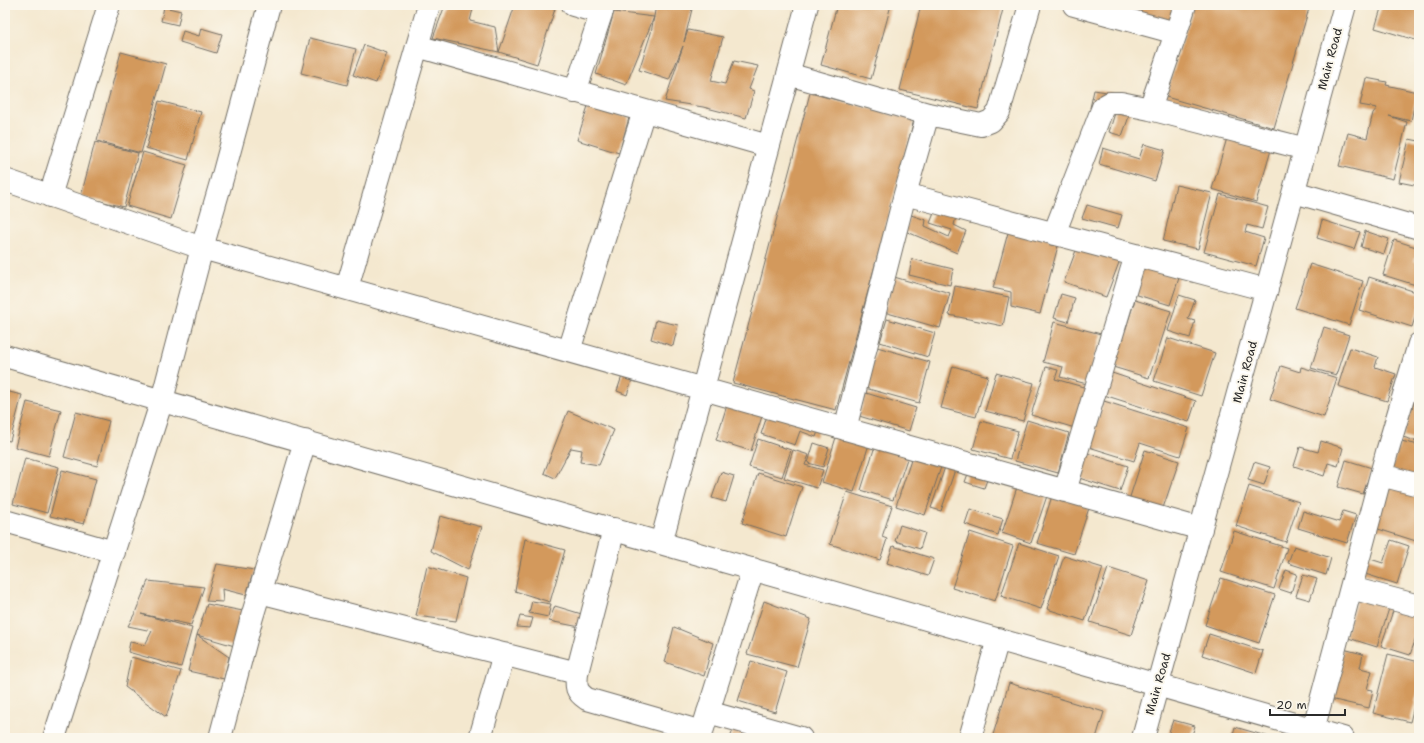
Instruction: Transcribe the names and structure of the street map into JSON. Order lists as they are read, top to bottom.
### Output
{
  "streets": {
    "street": ["Main Road"]
  },
  "scale_bar": "20 m"
}
